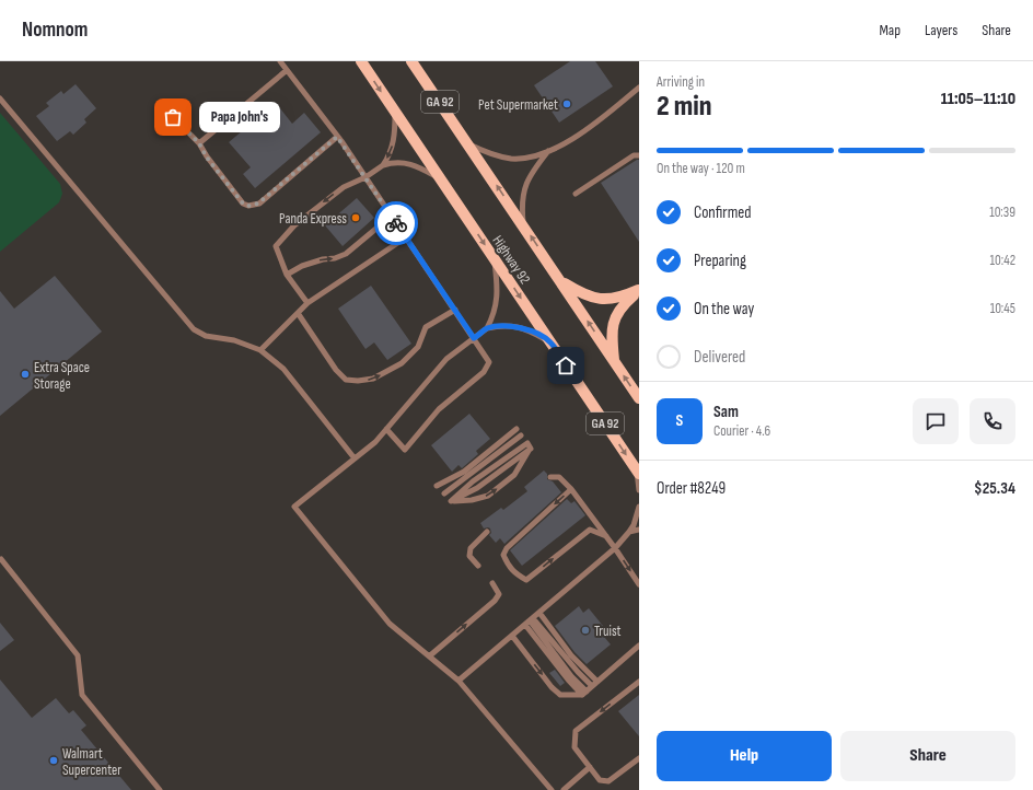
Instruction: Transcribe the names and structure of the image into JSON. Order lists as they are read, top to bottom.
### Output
{
  "streets": {
    "main road": ["GA 92", "Highway 92"]
  },
  "places": [
    "Pet Supermarket",
    "Papa John's",
    "Panda Express",
    "Extra Space Storage",
    "Truist",
    "Walmart Supercenter"
  ],
  "page": {
    "header": "Nomnom",
    "nav": ["Map", "Layers", "Share"],
    "heading": ["2 min", "Arriving in", "11:05–11:10"],
    "panel": [
      "Sam",
      "Courier · 4.6",
      "Order #8249",
      "$25.34"
    ],
    "bubble": "Papa John's",
    "bar": "On the way · 120 m",
    "list": [
      ["Confirmed", "10:39"],
      ["Preparing", "10:42"],
      ["On the way", "10:45"],
      "Delivered"
    ],
    "round": "S",
    "buttons": ["Help", "Share"]
  }
}
